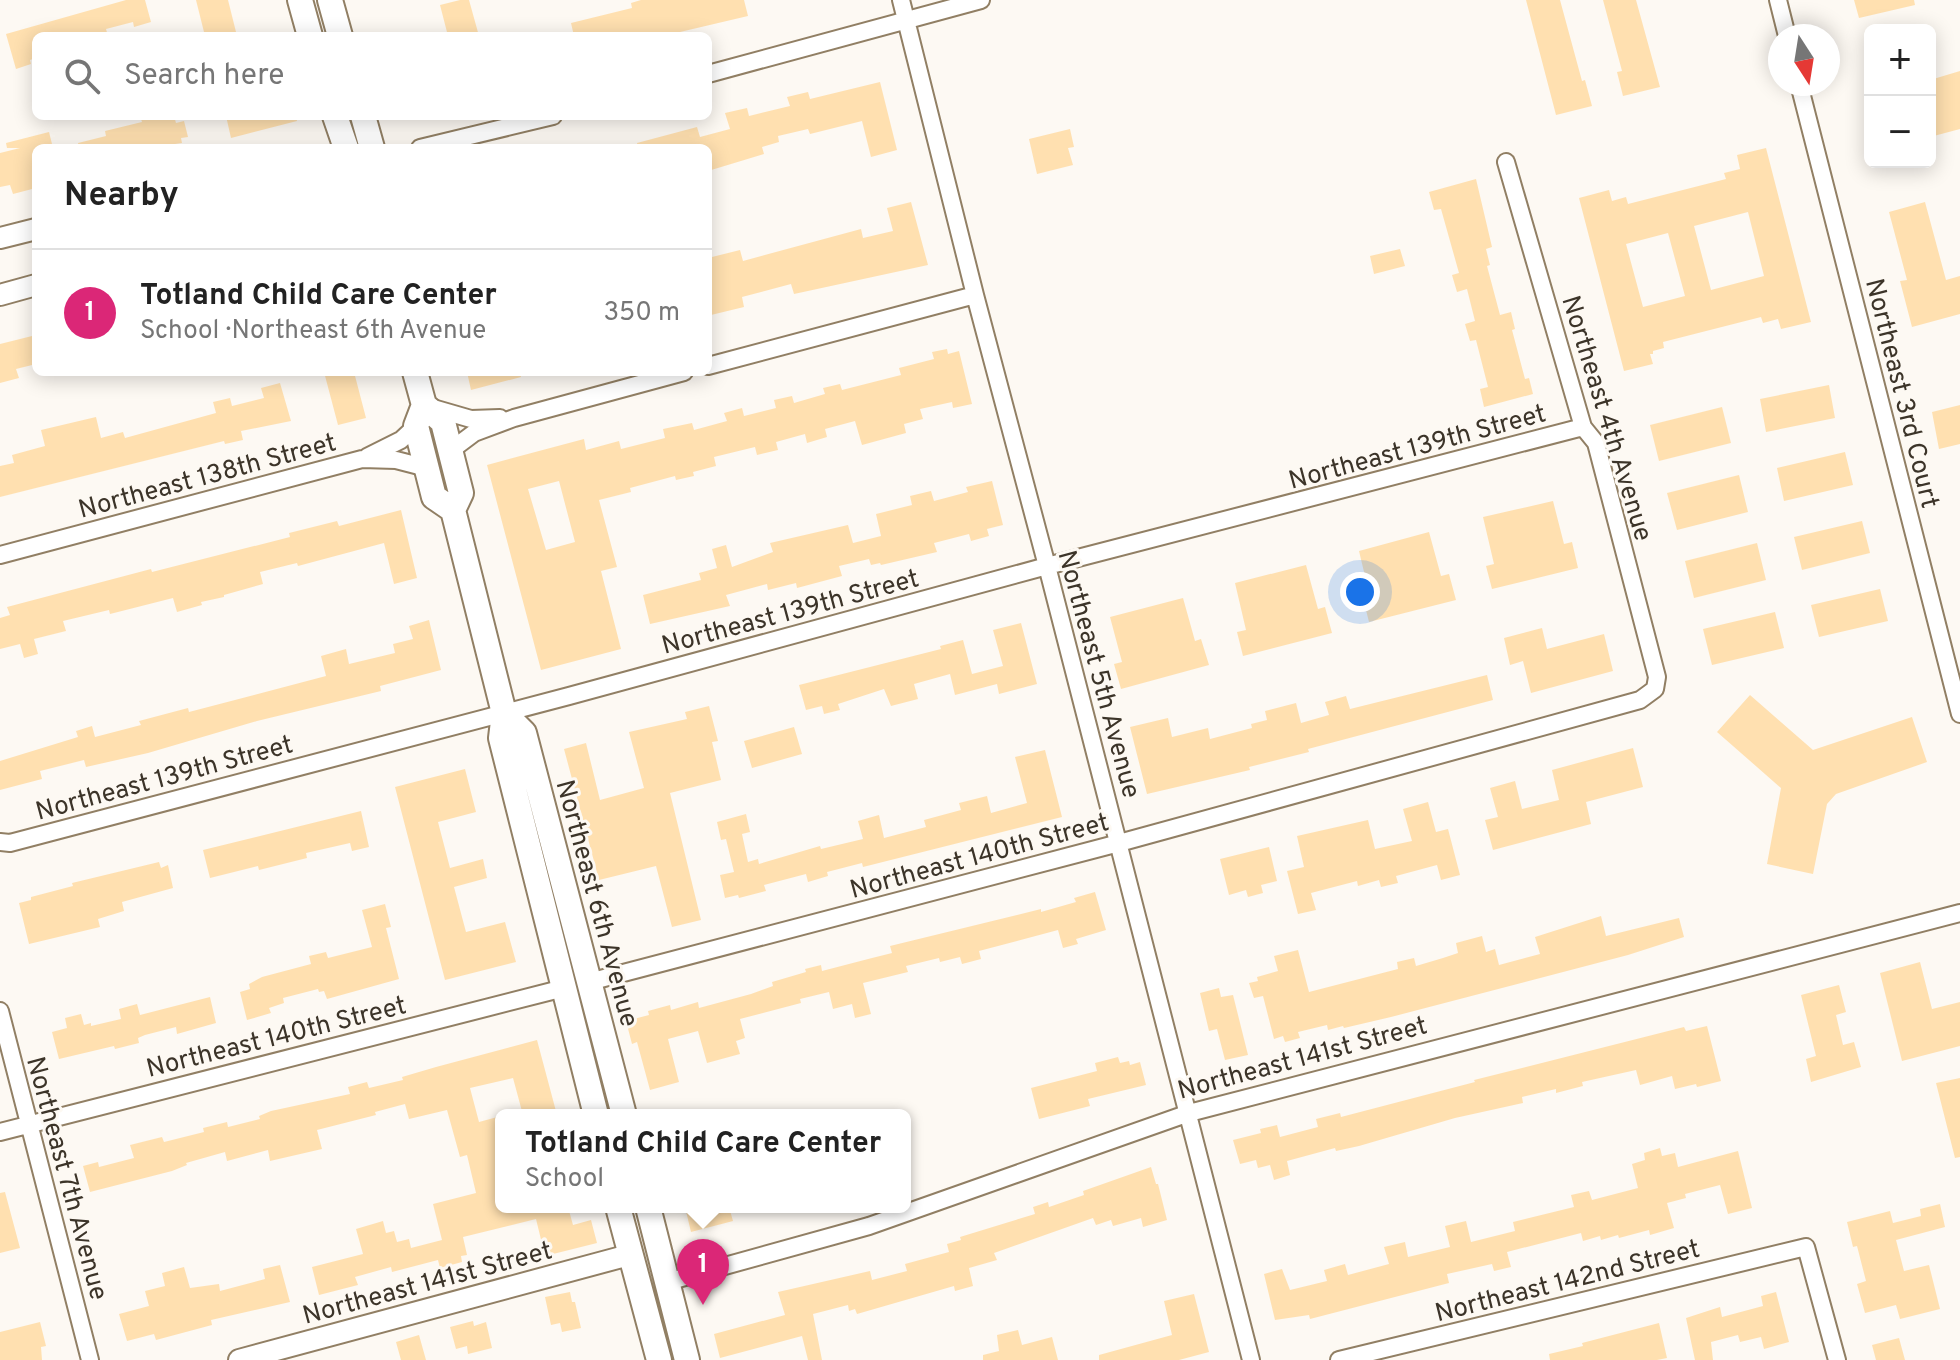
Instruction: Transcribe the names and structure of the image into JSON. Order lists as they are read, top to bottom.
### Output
{
  "streets": {
    "main road": ["Northeast 6th Avenue"],
    "street": [
      "Northeast 3rd Court",
      "Northeast 4th Avenue",
      "Northeast 139th Street",
      "Northeast 138th Street",
      "Northeast 5th Avenue",
      "Northeast 140th Street",
      "Northeast 141st Street",
      "Northeast 7th Avenue",
      "Northeast 142nd Street"
    ]
  },
  "crossings": [
    ["Northeast 4th Avenue", "Northeast 139th Street"],
    ["Northeast 4th Avenue", "Northeast 140th Street"],
    ["Northeast 139th Street", "Northeast 5th Avenue"],
    ["Northeast 139th Street", "Northeast 6th Avenue"],
    ["Northeast 138th Street", "Northeast 6th Avenue"],
    ["Northeast 5th Avenue", "Northeast 140th Street"],
    ["Northeast 5th Avenue", "Northeast 141st Street"],
    ["Northeast 140th Street", "Northeast 6th Avenue"],
    ["Northeast 140th Street", "Northeast 7th Avenue"]
  ],
  "north": "bottom",
  "page": {
    "map_buttons": ["+", "−"],
    "search": "Search here",
    "heading": "Nearby",
    "list": [
      {
        "mark": "1",
        "name": "Totland Child Care Center",
        "note": "School · Northeast 6th Avenue",
        "value": "350 m"
      }
    ],
    "popup": ["Totland Child Care Center", "School"],
    "pins": "1"
  }
}
